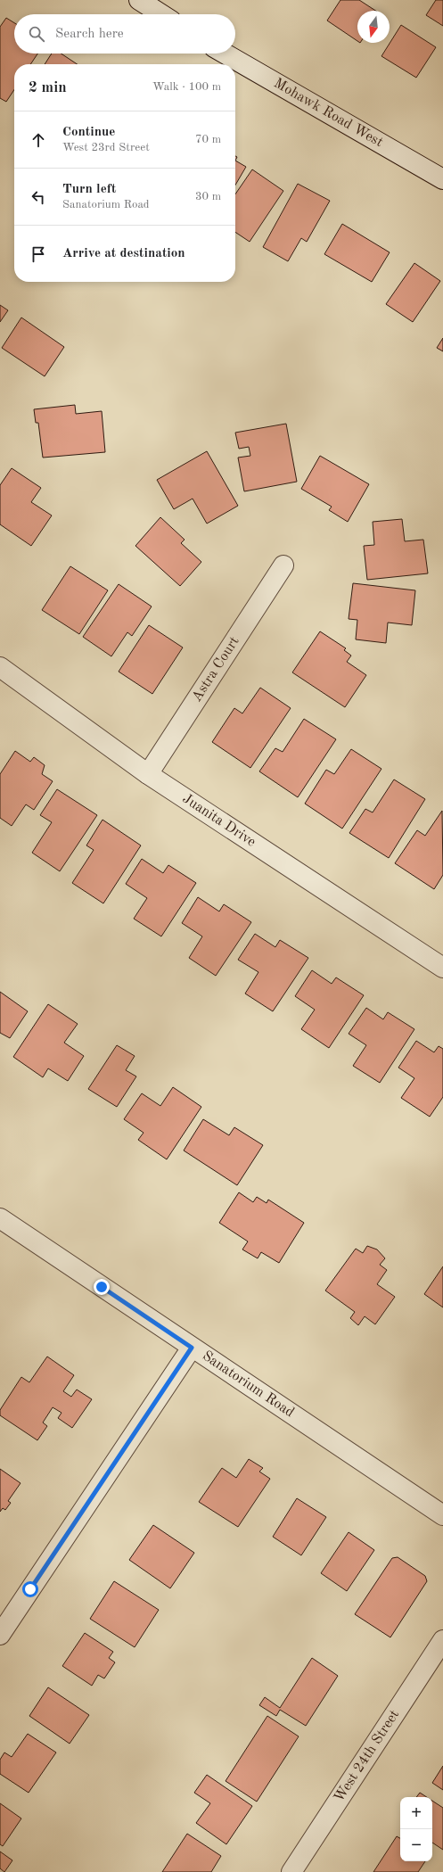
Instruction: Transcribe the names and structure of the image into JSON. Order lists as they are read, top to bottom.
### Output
{
  "streets": {
    "street": [
      "Mohawk Road West",
      "Astra Court",
      "Juanita Drive",
      "Sanatorium Road",
      "West 24th Street"
    ]
  },
  "crossings": [
    ["Astra Court", "Juanita Drive"]
  ],
  "north": "bottom",
  "page": {
    "search": "Search here",
    "heading": ["2 min", "Walk · 100 m"],
    "list": [
      ["Continue", "West 23rd Street", "70 m"],
      ["Turn left", "Sanatorium Road", "30 m"],
      "Arrive at destination"
    ],
    "map_buttons": ["+", "−"]
  }
}
